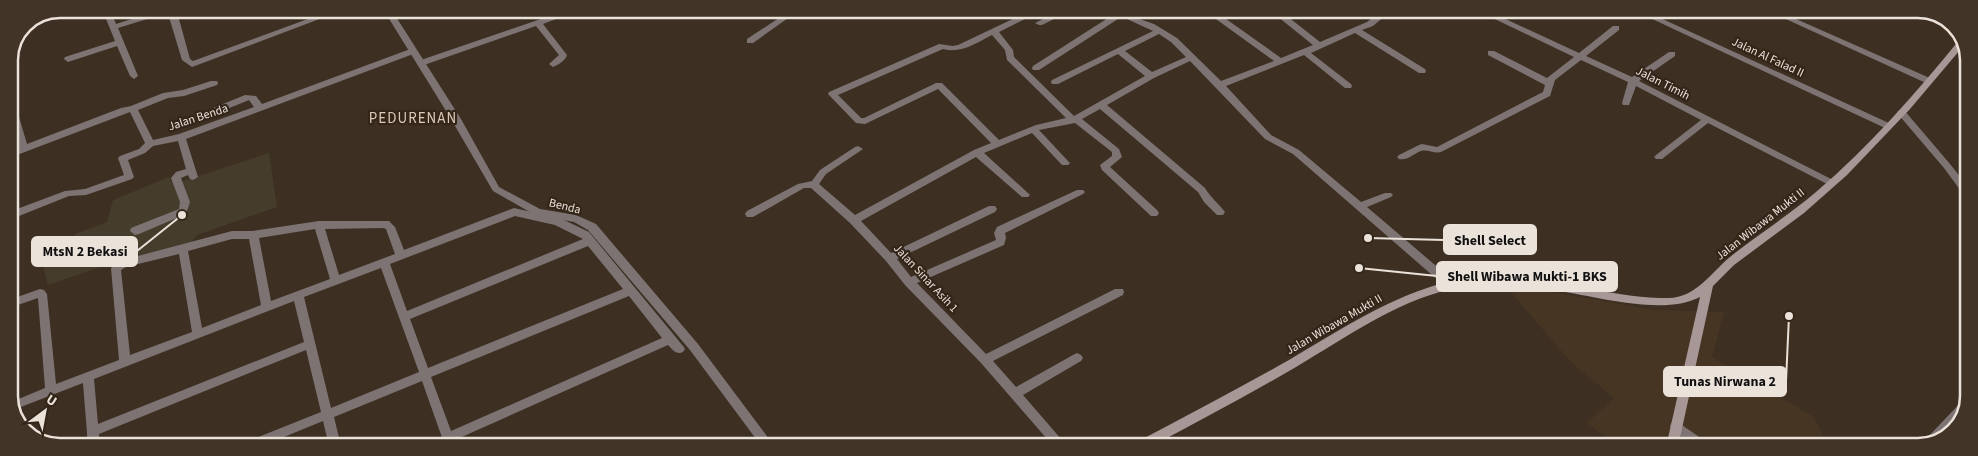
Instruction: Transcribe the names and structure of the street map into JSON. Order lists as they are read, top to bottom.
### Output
{
  "streets": {
    "main road": ["Jalan Wibawa Mukti II"],
    "street": [
      "Jalan Al Falad II",
      "Jalan Timih",
      "Jalan Benda",
      "Benda",
      "Jalan Sinar Asih 1"
    ]
  },
  "crossings": [
    ["Jalan Al Falad II", "Jalan Wibawa Mukti II"],
    ["Jalan Timih", "Jalan Wibawa Mukti II"],
    ["Jalan Benda", "Benda"]
  ],
  "districts": ["PEDURENAN"],
  "places": [
    "MtsN 2 Bekasi",
    "Shell Select",
    "Shell Wibawa Mukti-1 BKS",
    "Tunas Nirwana 2"
  ],
  "north": "top right"
}
